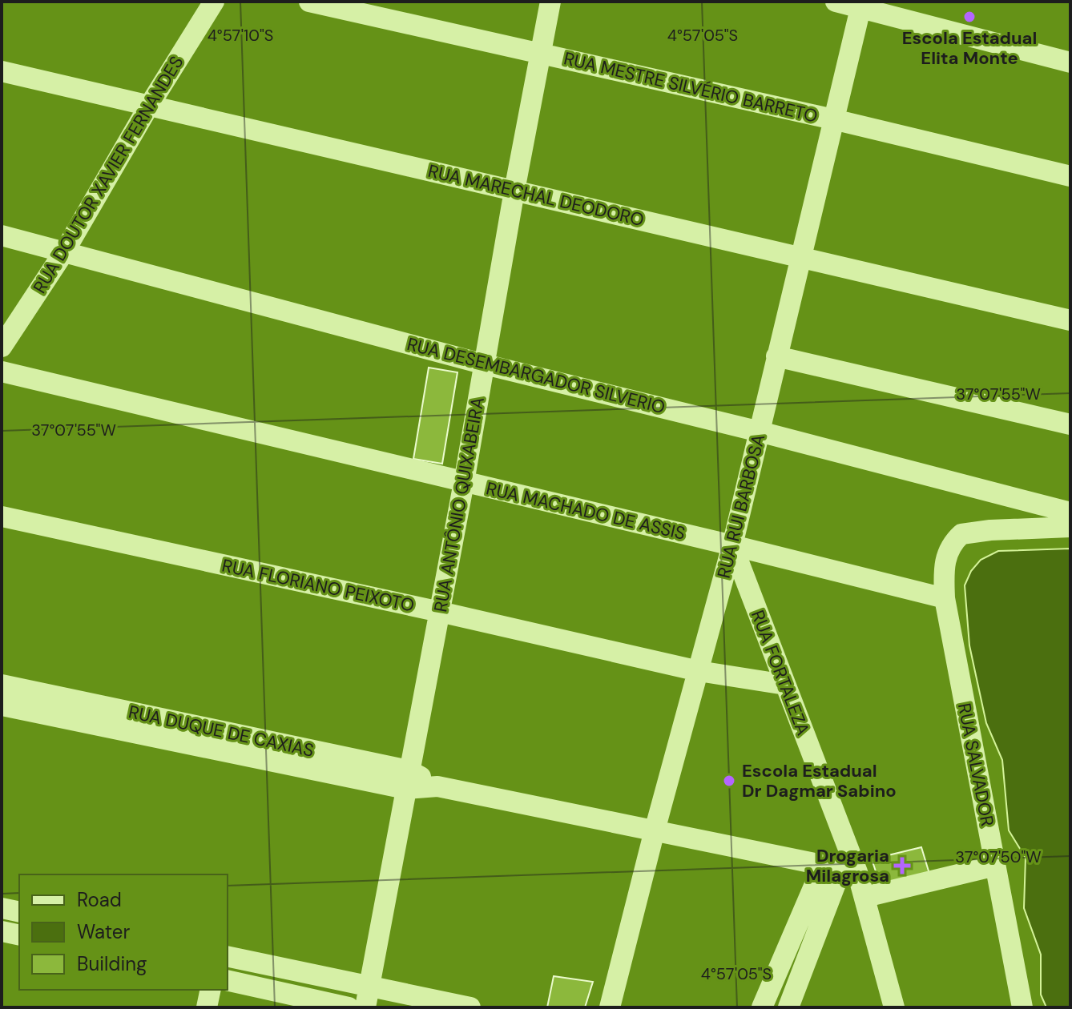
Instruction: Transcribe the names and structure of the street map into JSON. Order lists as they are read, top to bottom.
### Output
{
  "streets": {
    "street": [
      "RUA MESTRE SILVÉRIO BARRETO",
      "RUA DOUTOR XAVIER FERNANDES",
      "RUA MARECHAL DEODORO",
      "RUA DESEMBARGADOR SILVERIO",
      "RUA ANTÔNIO QUIXABEIRA",
      "RUA RUI BARBOSA",
      "RUA MACHADO DE ASSIS",
      "RUA FLORIANO PEIXOTO",
      "RUA FORTALEZA",
      "RUA DUQUE DE CAXIAS",
      "RUA SALVADOR"
    ]
  },
  "crossings": [
    ["RUA MESTRE SILVÉRIO BARRETO", "RUA ANTÔNIO QUIXABEIRA"],
    ["RUA MESTRE SILVÉRIO BARRETO", "RUA RUI BARBOSA"],
    ["RUA DOUTOR XAVIER FERNANDES", "RUA MARECHAL DEODORO"],
    ["RUA DOUTOR XAVIER FERNANDES", "RUA DESEMBARGADOR SILVERIO"],
    ["RUA MARECHAL DEODORO", "RUA ANTÔNIO QUIXABEIRA"],
    ["RUA MARECHAL DEODORO", "RUA RUI BARBOSA"],
    ["RUA DESEMBARGADOR SILVERIO", "RUA ANTÔNIO QUIXABEIRA"],
    ["RUA DESEMBARGADOR SILVERIO", "RUA RUI BARBOSA"],
    ["RUA ANTÔNIO QUIXABEIRA", "RUA MACHADO DE ASSIS"],
    ["RUA ANTÔNIO QUIXABEIRA", "RUA FLORIANO PEIXOTO"],
    ["RUA ANTÔNIO QUIXABEIRA", "RUA DUQUE DE CAXIAS"],
    ["RUA RUI BARBOSA", "RUA MACHADO DE ASSIS"],
    ["RUA RUI BARBOSA", "RUA FLORIANO PEIXOTO"],
    ["RUA RUI BARBOSA", "RUA FORTALEZA"],
    ["RUA RUI BARBOSA", "RUA DUQUE DE CAXIAS"],
    ["RUA MACHADO DE ASSIS", "RUA FORTALEZA"],
    ["RUA MACHADO DE ASSIS", "RUA SALVADOR"],
    ["RUA FLORIANO PEIXOTO", "RUA FORTALEZA"],
    ["RUA FORTALEZA", "RUA DUQUE DE CAXIAS"]
  ],
  "places": {
    "other": ["Escola Estadual Elita Monte", "Escola Estadual Dr Dagmar Sabino"],
    "health": ["Drogaria Milagrosa"]
  },
  "legend": ["Road", "Water", "Building"],
  "coordinates": [
    "4°57'10\"S",
    "4°57'05\"S",
    "37°07'55\"W",
    "37°07'50\"W"
  ]
}
